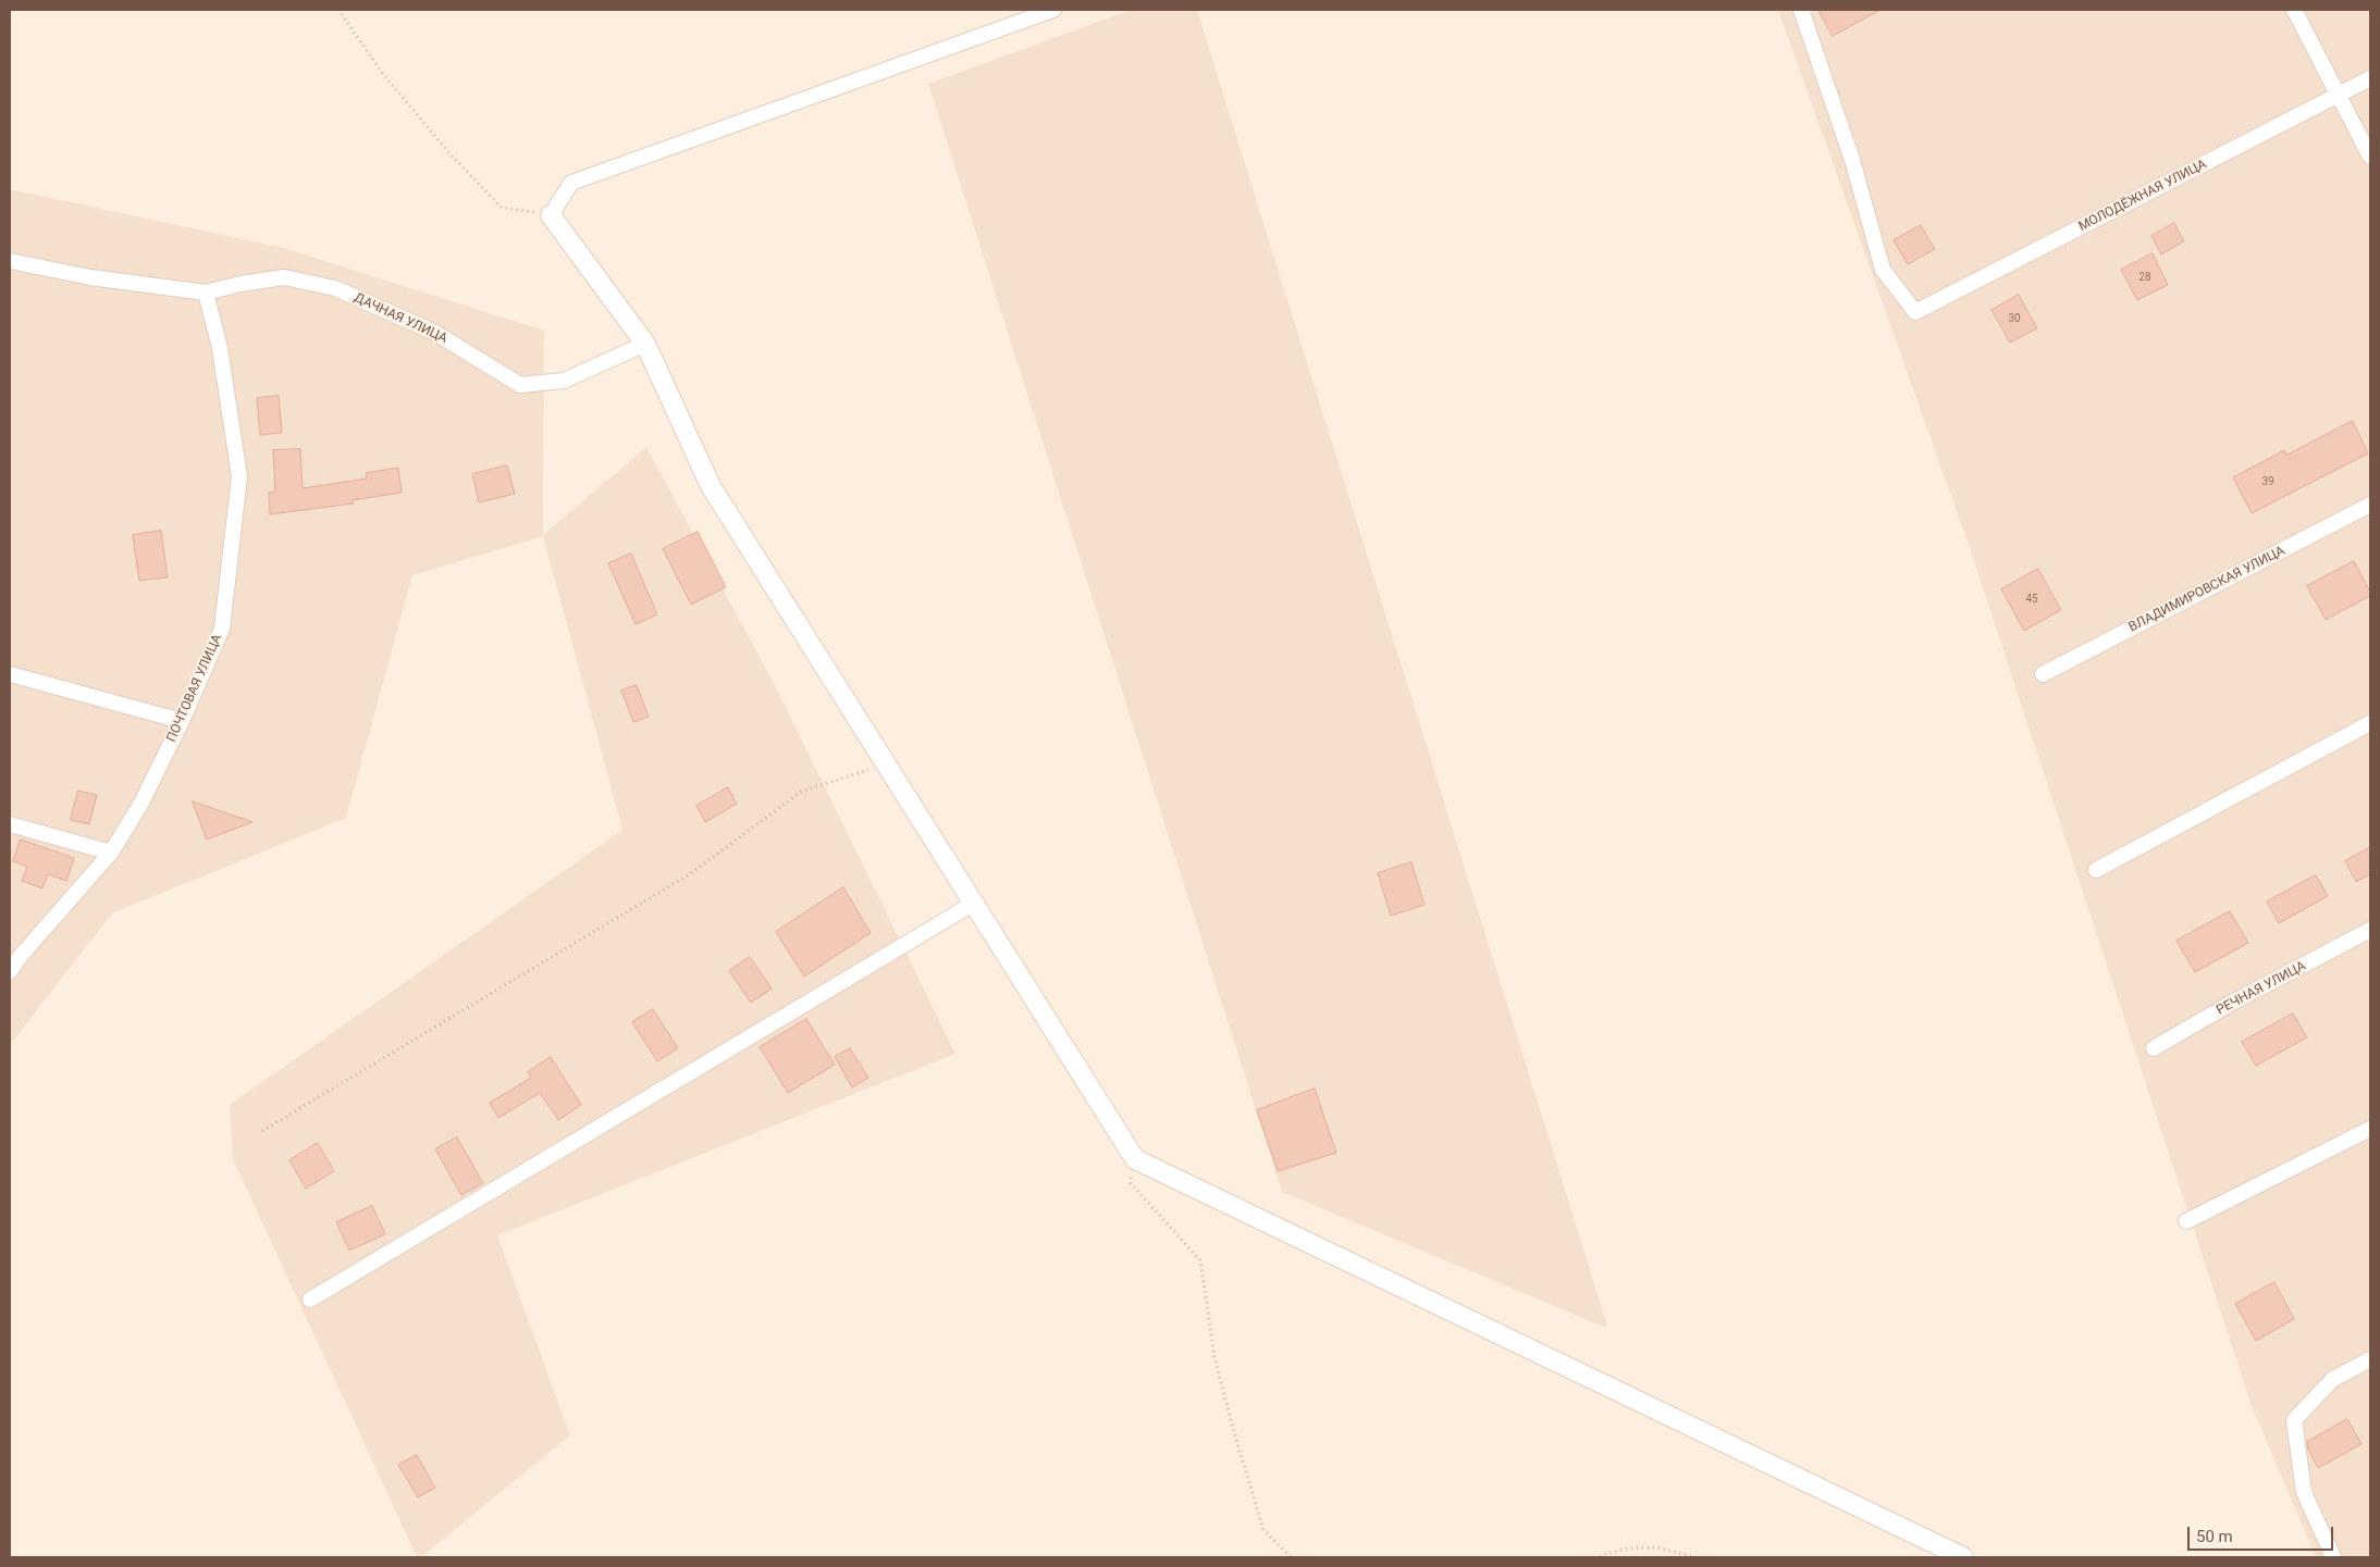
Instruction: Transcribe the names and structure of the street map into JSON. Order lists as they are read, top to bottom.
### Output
{
  "streets": {
    "street": [
      "МОЛОДЁЖНАЯ УЛИЦА",
      "ДАЧНАЯ УЛИЦА",
      "ВЛАДИМИРОВСКАЯ УЛИЦА",
      "ПОЧТОВАЯ УЛИЦА",
      "РЕЧНАЯ УЛИЦА"
    ]
  },
  "crossings": [
    ["ДАЧНАЯ УЛИЦА", "ПОЧТОВАЯ УЛИЦА"]
  ],
  "house_numbers": [
    "28",
    "30",
    "39",
    "45"
  ],
  "scale_bar": "50 m"
}
